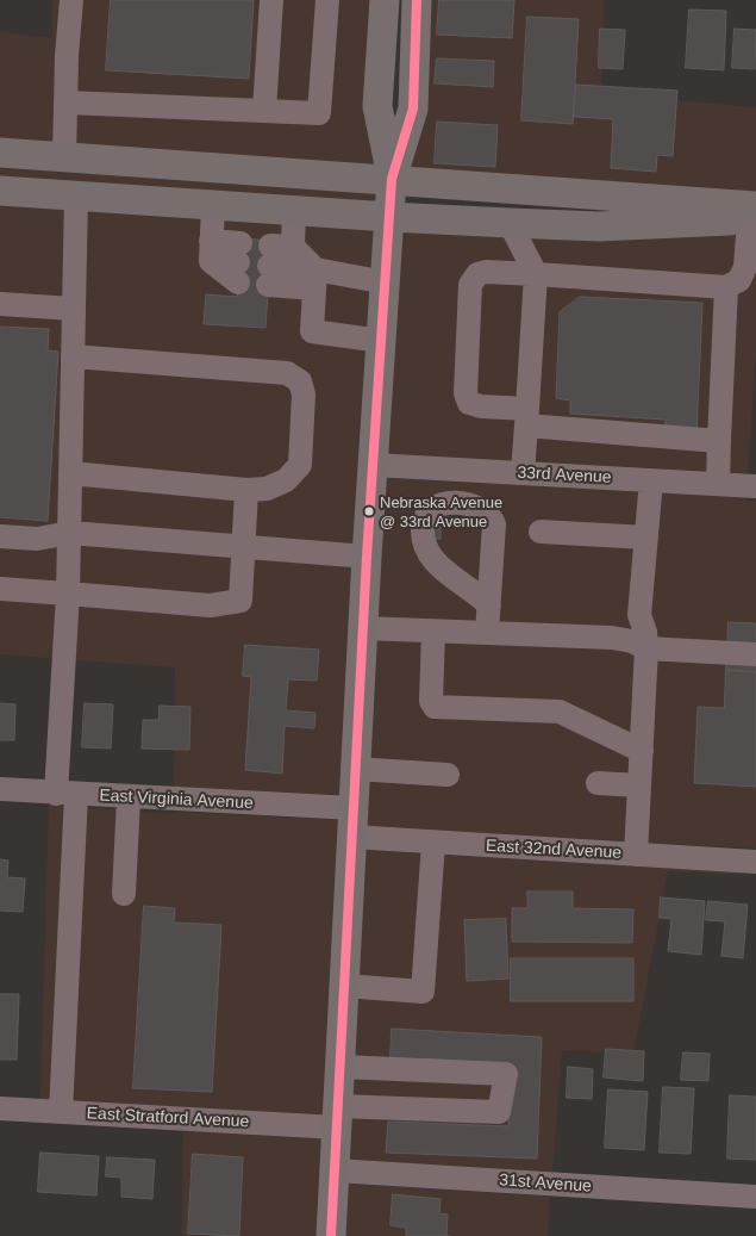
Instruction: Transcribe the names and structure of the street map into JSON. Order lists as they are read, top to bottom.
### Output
{
  "streets": {
    "street": [
      "33rd Avenue",
      "East Virginia Avenue",
      "East 32nd Avenue",
      "East Stratford Avenue",
      "31st Avenue"
    ]
  },
  "places": ["Nebraska Avenue @ 33rd Avenue"]
}
